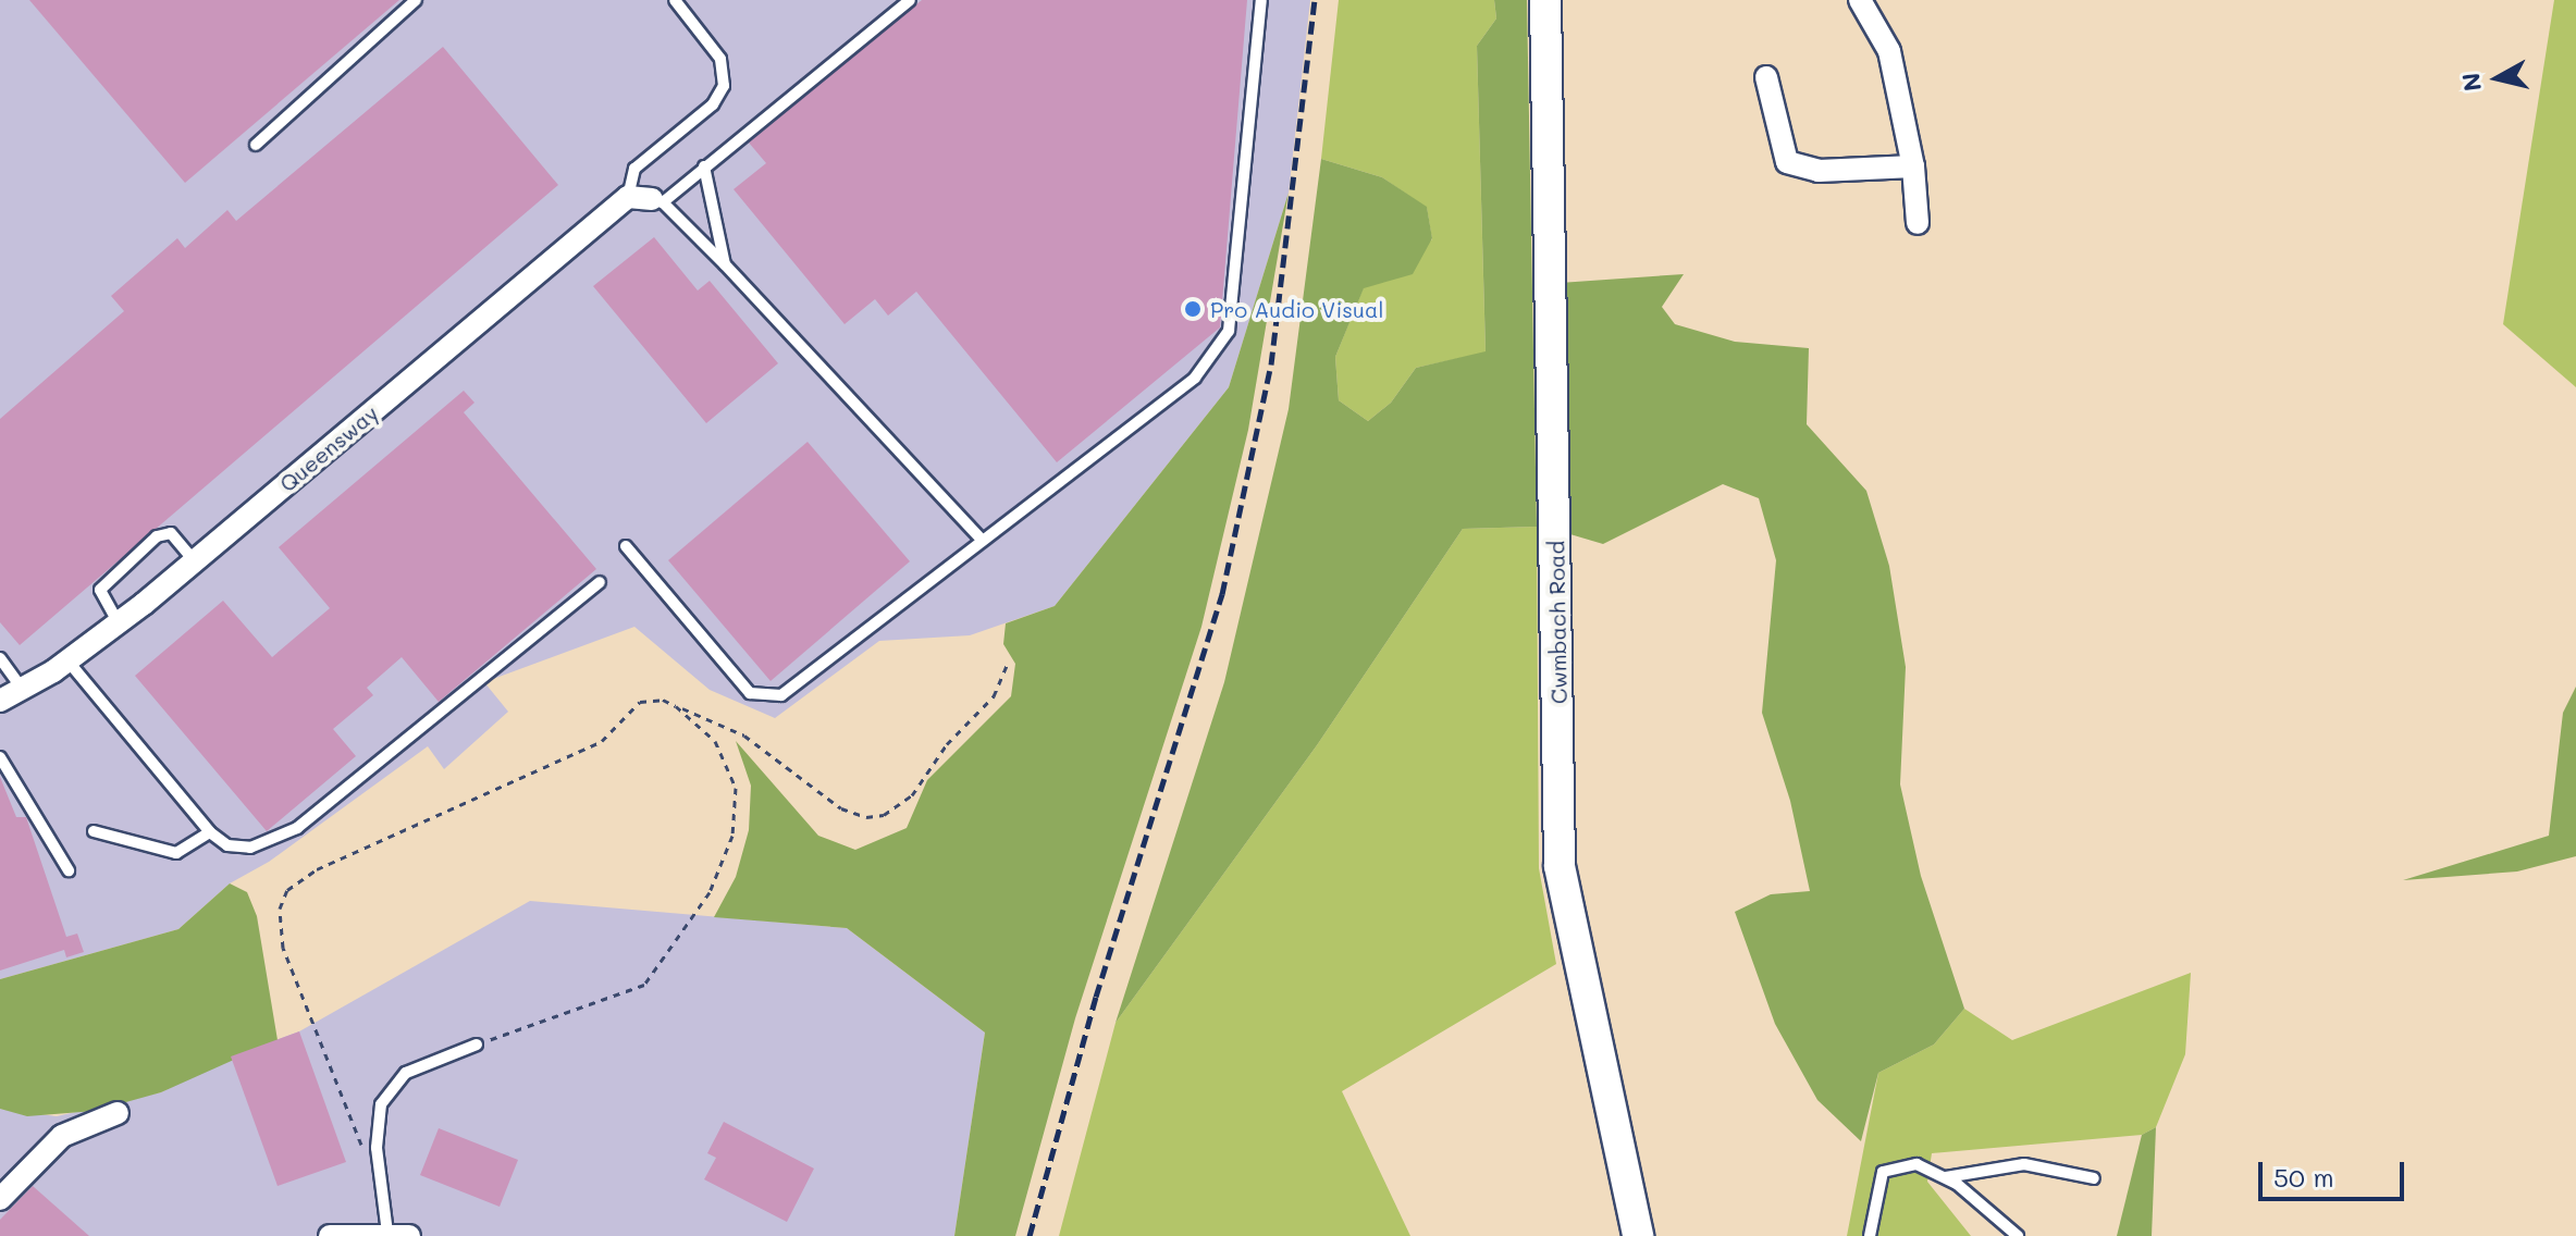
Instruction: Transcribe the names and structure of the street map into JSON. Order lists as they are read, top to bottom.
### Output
{
  "streets": {
    "main road": ["Cwmbach Road"],
    "street": ["Queensway"]
  },
  "places": ["Pro Audio Visual"],
  "scale_bar": "50 m",
  "north": "left"
}
